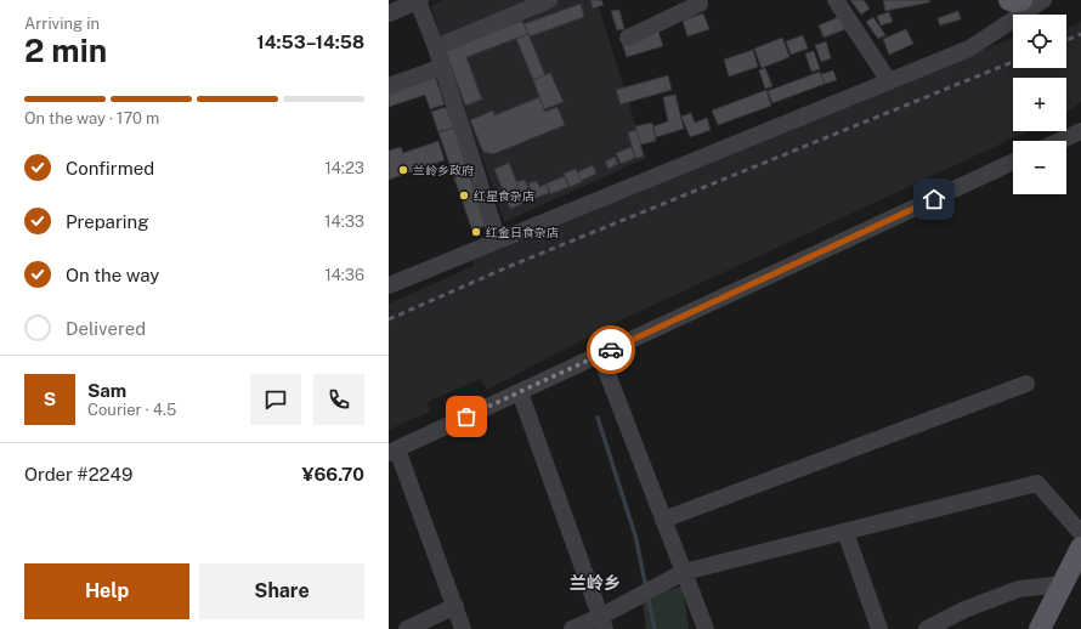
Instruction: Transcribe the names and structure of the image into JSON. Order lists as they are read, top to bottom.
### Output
{
  "districts": ["兰岭乡"],
  "places": ["兰岭乡政府", "红星食杂店", "红金日食杂店"],
  "page": {
    "heading": ["2 min", "Arriving in", "14:53–14:58"],
    "panel": [
      "Sam",
      "Courier · 4.5",
      "Order #2249",
      "¥66.70"
    ],
    "map_buttons": ["+", "−"],
    "bar": "On the way · 170 m",
    "list": [
      ["Confirmed", "14:23"],
      ["Preparing", "14:33"],
      ["On the way", "14:36"],
      "Delivered"
    ],
    "round": "S",
    "buttons": ["Help", "Share"]
  }
}
